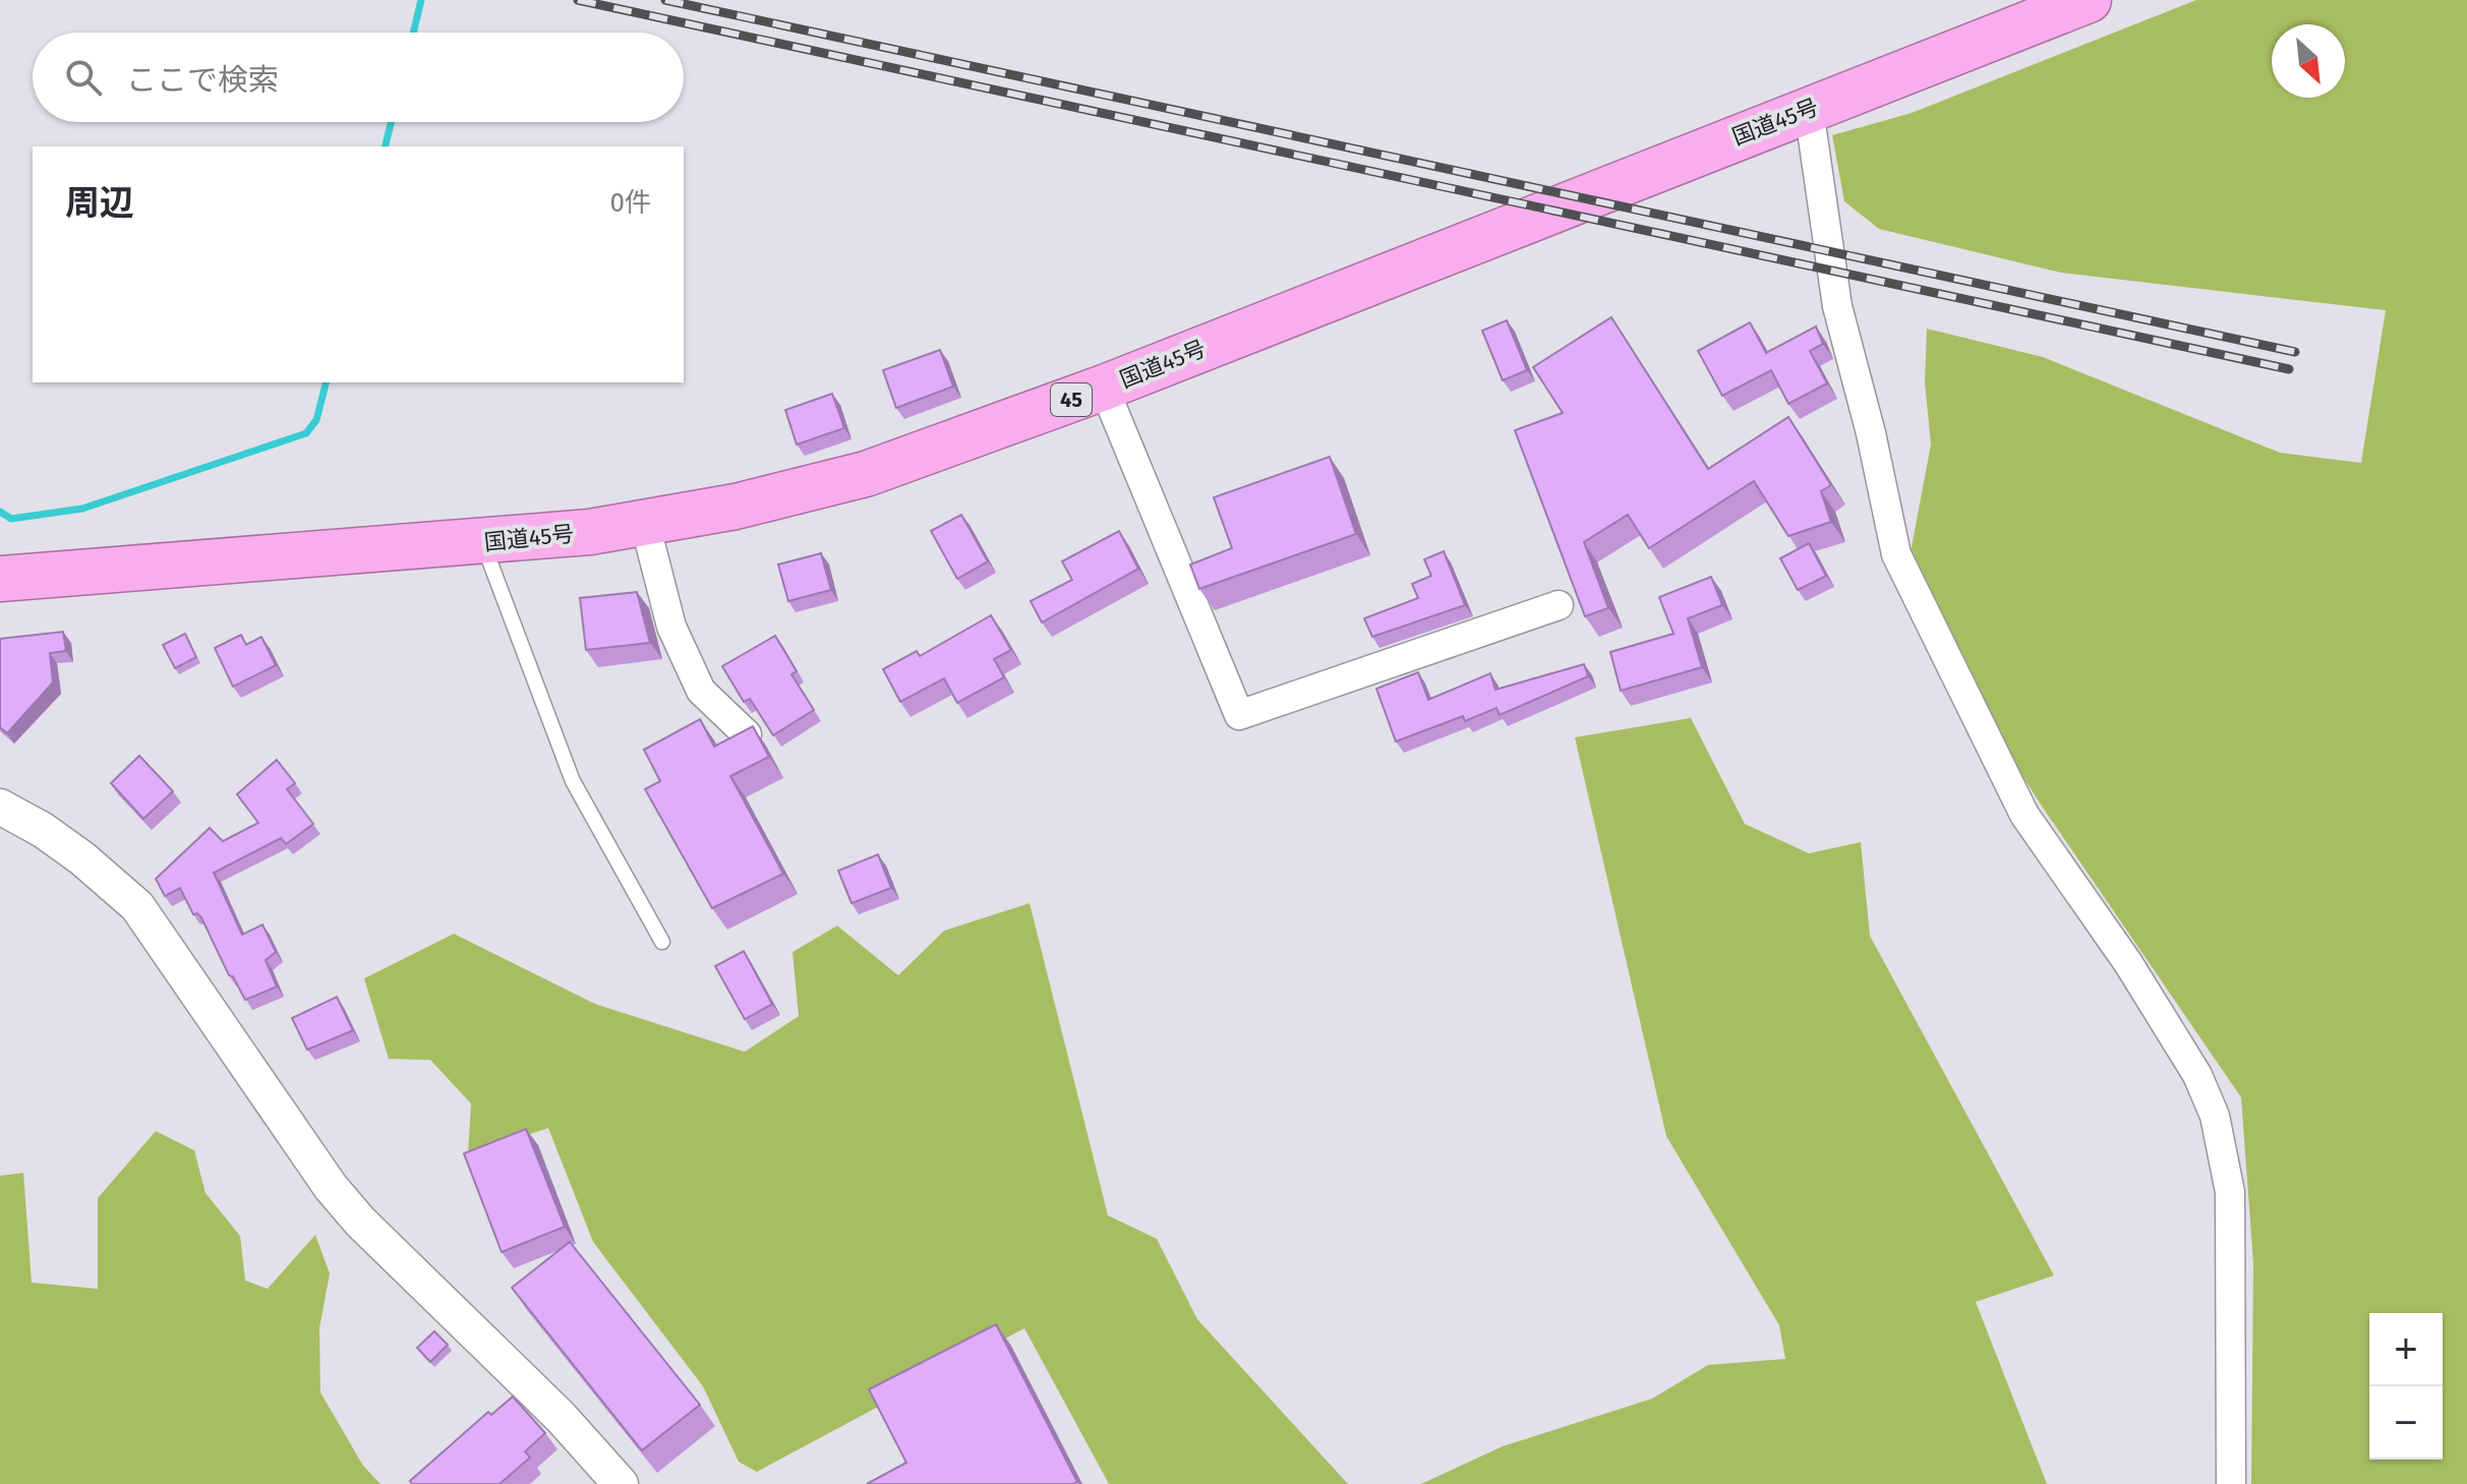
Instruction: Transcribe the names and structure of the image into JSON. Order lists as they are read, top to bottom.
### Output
{
  "streets": {
    "highway": ["国道45号", "45"]
  },
  "north": "bottom right",
  "page": {
    "search": "ここで検索",
    "heading": ["周辺", "0件"],
    "map_buttons": ["+", "−"]
  }
}
